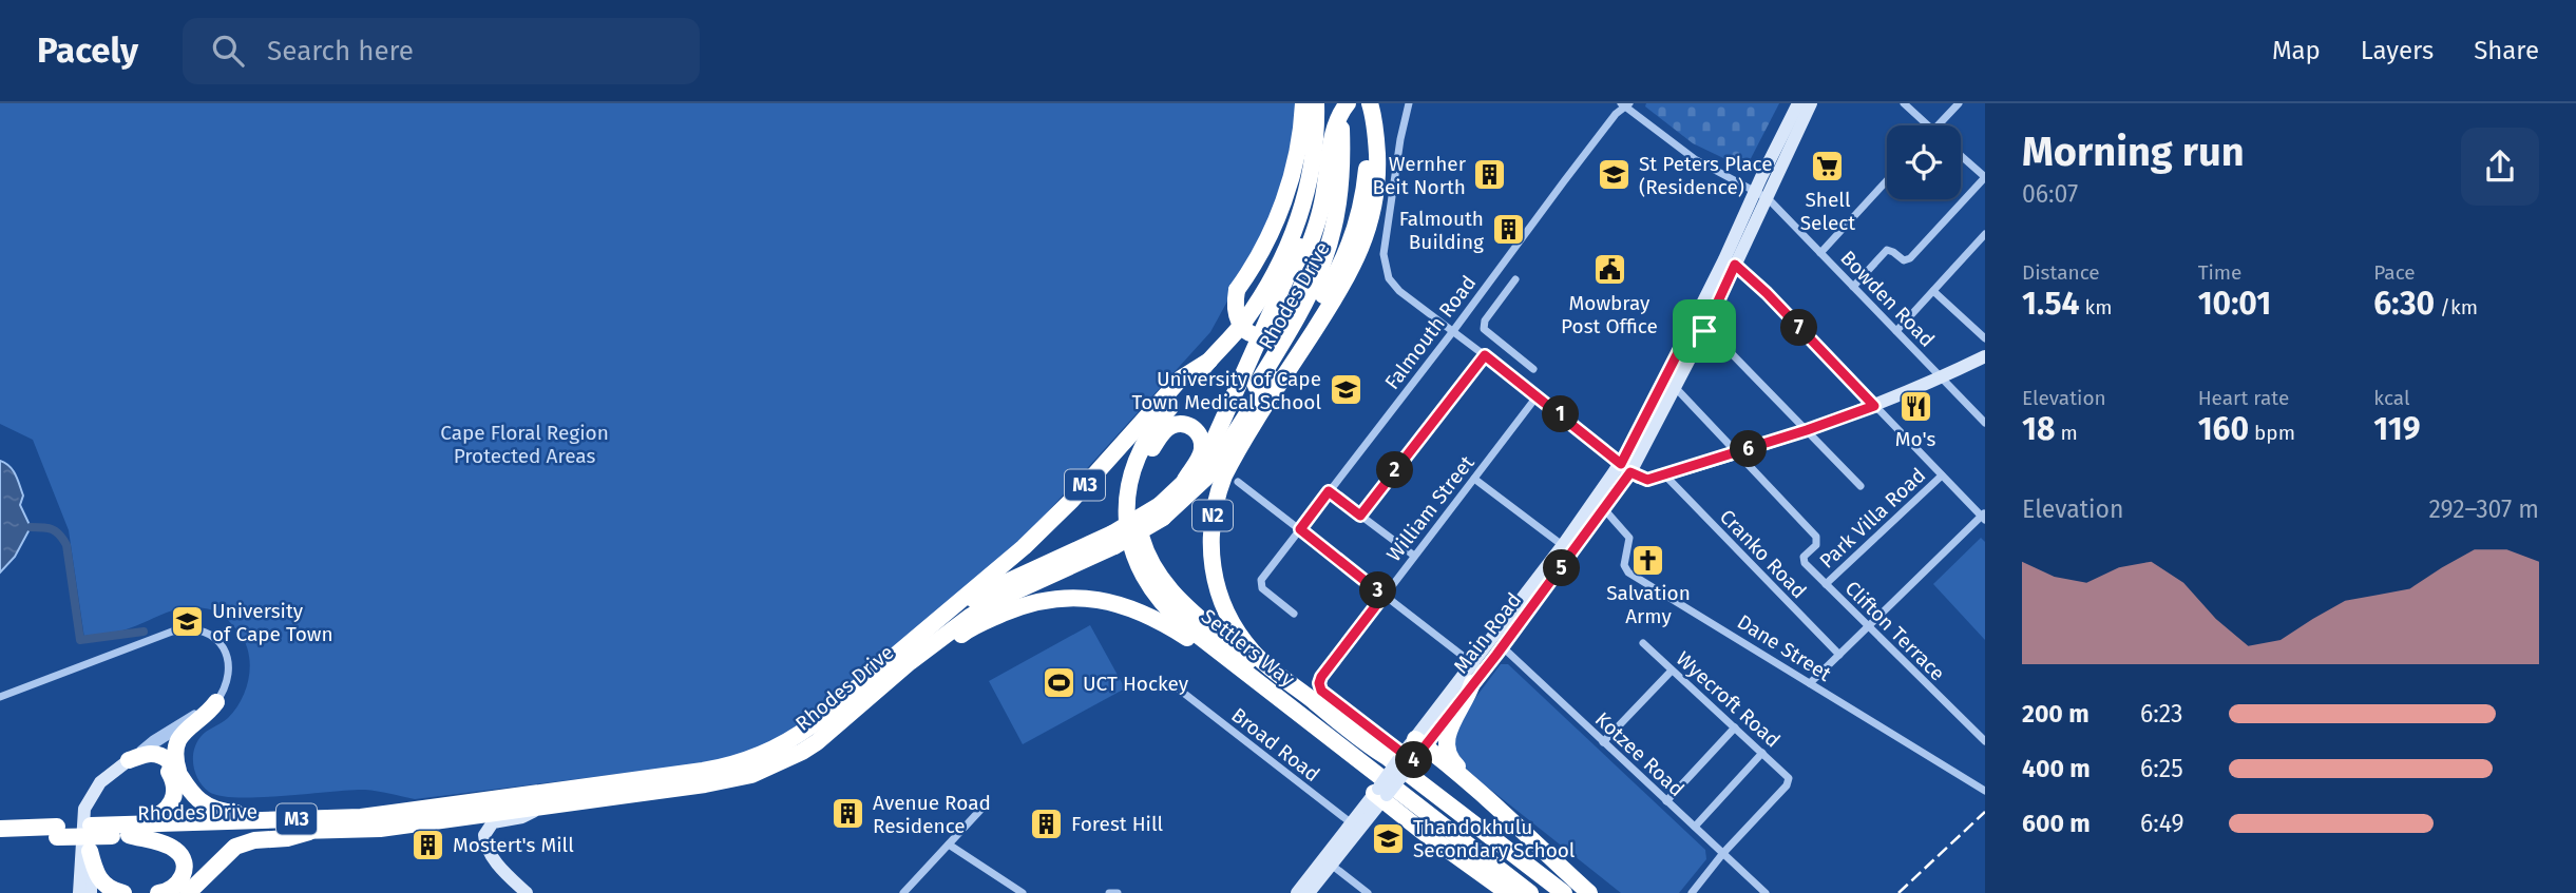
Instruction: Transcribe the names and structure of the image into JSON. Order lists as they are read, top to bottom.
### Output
{
  "streets": {
    "highway": [
      "Rhodes Drive",
      "M3",
      "N2",
      "Settlers Way"
    ],
    "main road": ["Main Road"],
    "street": [
      "Bowden Road",
      "Falmouth Road",
      "William Street",
      "Park Villa Road",
      "Cranko Road",
      "Clifton Terrace",
      "Dane Street",
      "Wyecroft Road",
      "Broad Road",
      "Kotzee Road"
    ]
  },
  "crossings": [
    ["Rhodes Drive", "Settlers Way"],
    ["Bowden Road", "Falmouth Road"],
    ["Bowden Road", "Main Road"],
    ["William Street", "Main Road"],
    ["Park Villa Road", "Clifton Terrace"],
    ["Main Road", "Dane Street"],
    ["Main Road", "Broad Road"],
    ["Main Road", "Kotzee Road"],
    ["Wyecroft Road", "Kotzee Road"]
  ],
  "parks": ["Cape Floral Region Protected Areas"],
  "places": {
    "supermarket": ["Shell Select"],
    "building": [
      "Wernher Beit North",
      "Falmouth Building",
      "Avenue Road Residence",
      "Forest Hill",
      "Mostert's Mill"
    ],
    "school or university": [
      "St Peters Place (Residence)",
      "University of Cape Town Medical School",
      "University of Cape Town",
      "Thandokhulu Secondary School"
    ],
    "public building": ["Mowbray Post Office"],
    "restaurant": ["Mo's"],
    "church": ["Salvation Army"],
    "sports": ["UCT Hockey"]
  },
  "page": {
    "header": "Pacely",
    "search": "Search here",
    "nav": ["Map", "Layers", "Share"],
    "heading": ["Morning run", "06:07"],
    "stats": [
      ["Distance", "1.54 km"],
      ["Time", "10:01"],
      ["Pace", "6:30 /km"],
      ["Elevation", "18 m"],
      ["Heart rate", "160 bpm"],
      ["kcal", "119"]
    ],
    "pins": [
      "7",
      "1",
      "6",
      "2",
      "5",
      "3",
      "4"
    ],
    "chart": ["Elevation", "292–307 m"],
    "list": [
      {
        "name": "200 m",
        "note": "6:23"
      },
      {
        "name": "400 m",
        "note": "6:25"
      },
      {
        "name": "600 m",
        "note": "6:49"
      }
    ]
  }
}
